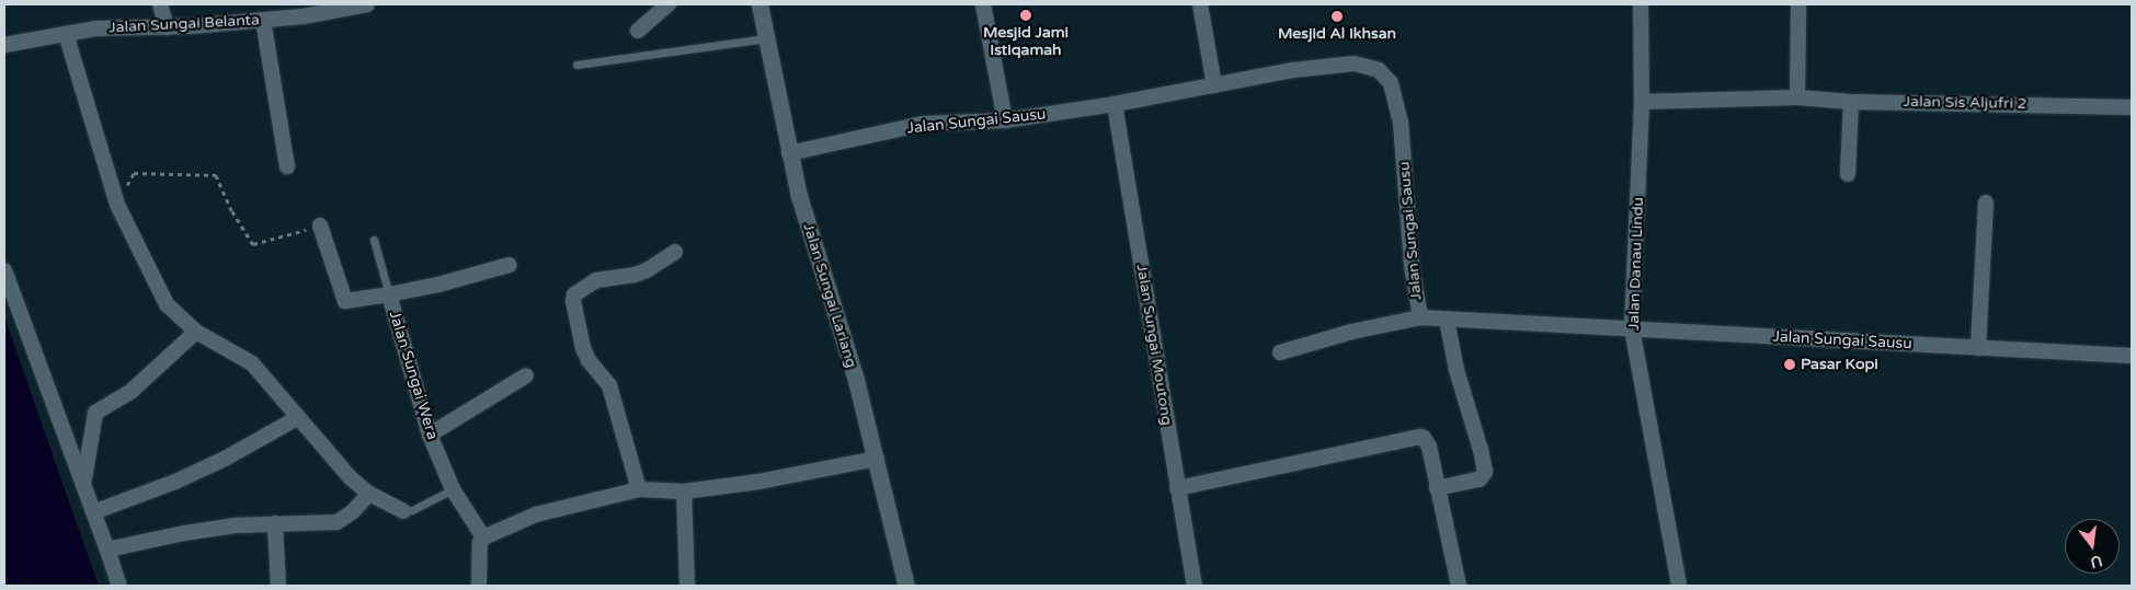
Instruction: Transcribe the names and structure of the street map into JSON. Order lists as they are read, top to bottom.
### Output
{
  "streets": {
    "street": [
      "Jalan Sungai Belanta",
      "Jalan Sis Aljufri 2",
      "Jalan Sungai Sausu",
      "Jalan Danau Lindu",
      "Jalan Sungai Lariang",
      "Jalan Sungai Moutong",
      "Jalan Sungai Wera"
    ]
  },
  "crossings": [
    ["Jalan Sis Aljufri 2", "Jalan Danau Lindu"],
    ["Jalan Sungai Sausu", "Jalan Danau Lindu"],
    ["Jalan Sungai Sausu", "Jalan Sungai Lariang"],
    ["Jalan Sungai Sausu", "Jalan Sungai Moutong"]
  ],
  "places": ["Mesjid Jami Istiqamah", "Mesjid Al Ikhsan", "Pasar Kopi"],
  "north": "bottom"
}
